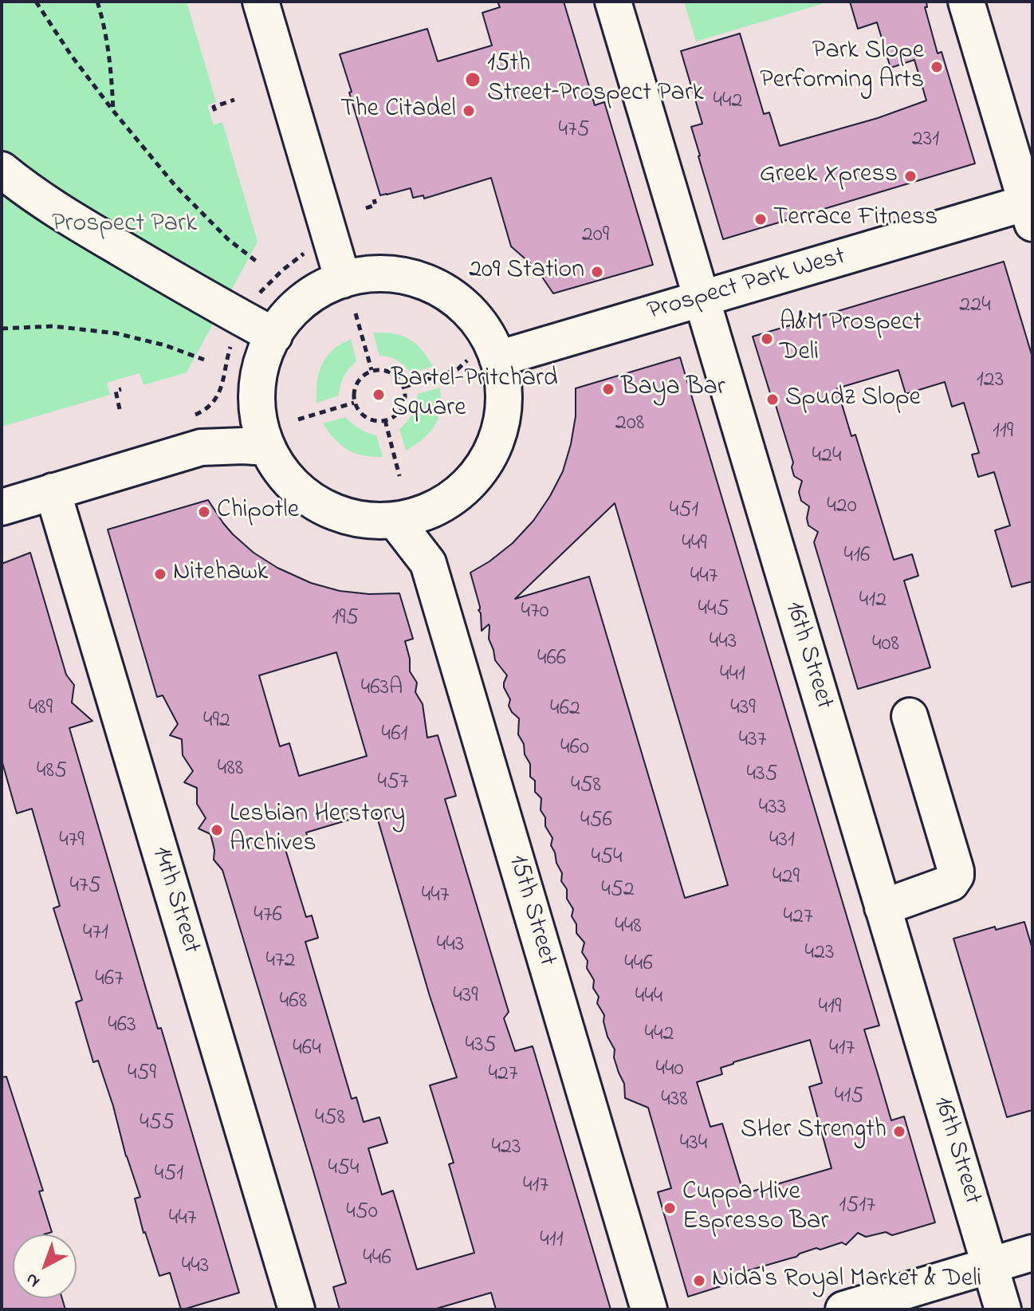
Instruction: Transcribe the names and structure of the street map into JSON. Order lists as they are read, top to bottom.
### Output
{
  "streets": {
    "street": [
      "Prospect Park West",
      "16th Street",
      "14th Street",
      "15th Street"
    ]
  },
  "crossings": [
    ["Prospect Park West", "16th Street"]
  ],
  "parks": ["Prospect Park"],
  "places": [
    "Park Slope Performing Arts",
    "15th Street–Prospect Park",
    "The Citadel",
    "Greek Xpress",
    "Terrace Fitness",
    "209 Station",
    "A&M Prospect Deli",
    "Baya Bar",
    "Bartel-Pritchard Square",
    "Spudz Slope",
    "Chipotle",
    "Nitehawk",
    "Lesbian Herstory Archives",
    "SHer Strength",
    "Cuppa Hive Espresso Bar",
    "Nida's Royal Market & Deli"
  ],
  "house_numbers": [
    "442",
    "475",
    "231",
    "209",
    "224",
    "123",
    "208",
    "119",
    "424",
    "420",
    "451",
    "449",
    "416",
    "447",
    "412",
    "445",
    "470",
    "195",
    "443",
    "408",
    "466",
    "441",
    "463A",
    "489",
    "439",
    "462",
    "492",
    "461",
    "437",
    "460",
    "488",
    "485",
    "435",
    "457",
    "458",
    "433",
    "456",
    "479",
    "431",
    "454",
    "429",
    "475",
    "452",
    "447",
    "476",
    "427",
    "448",
    "471",
    "443",
    "423",
    "472",
    "446",
    "467",
    "439",
    "444",
    "468",
    "419",
    "463",
    "442",
    "435",
    "464",
    "417",
    "440",
    "459",
    "427",
    "415",
    "438",
    "458",
    "455",
    "434",
    "423",
    "454",
    "451",
    "417",
    "1517",
    "450",
    "447",
    "411",
    "446",
    "443"
  ],
  "north": "bottom left"
}
